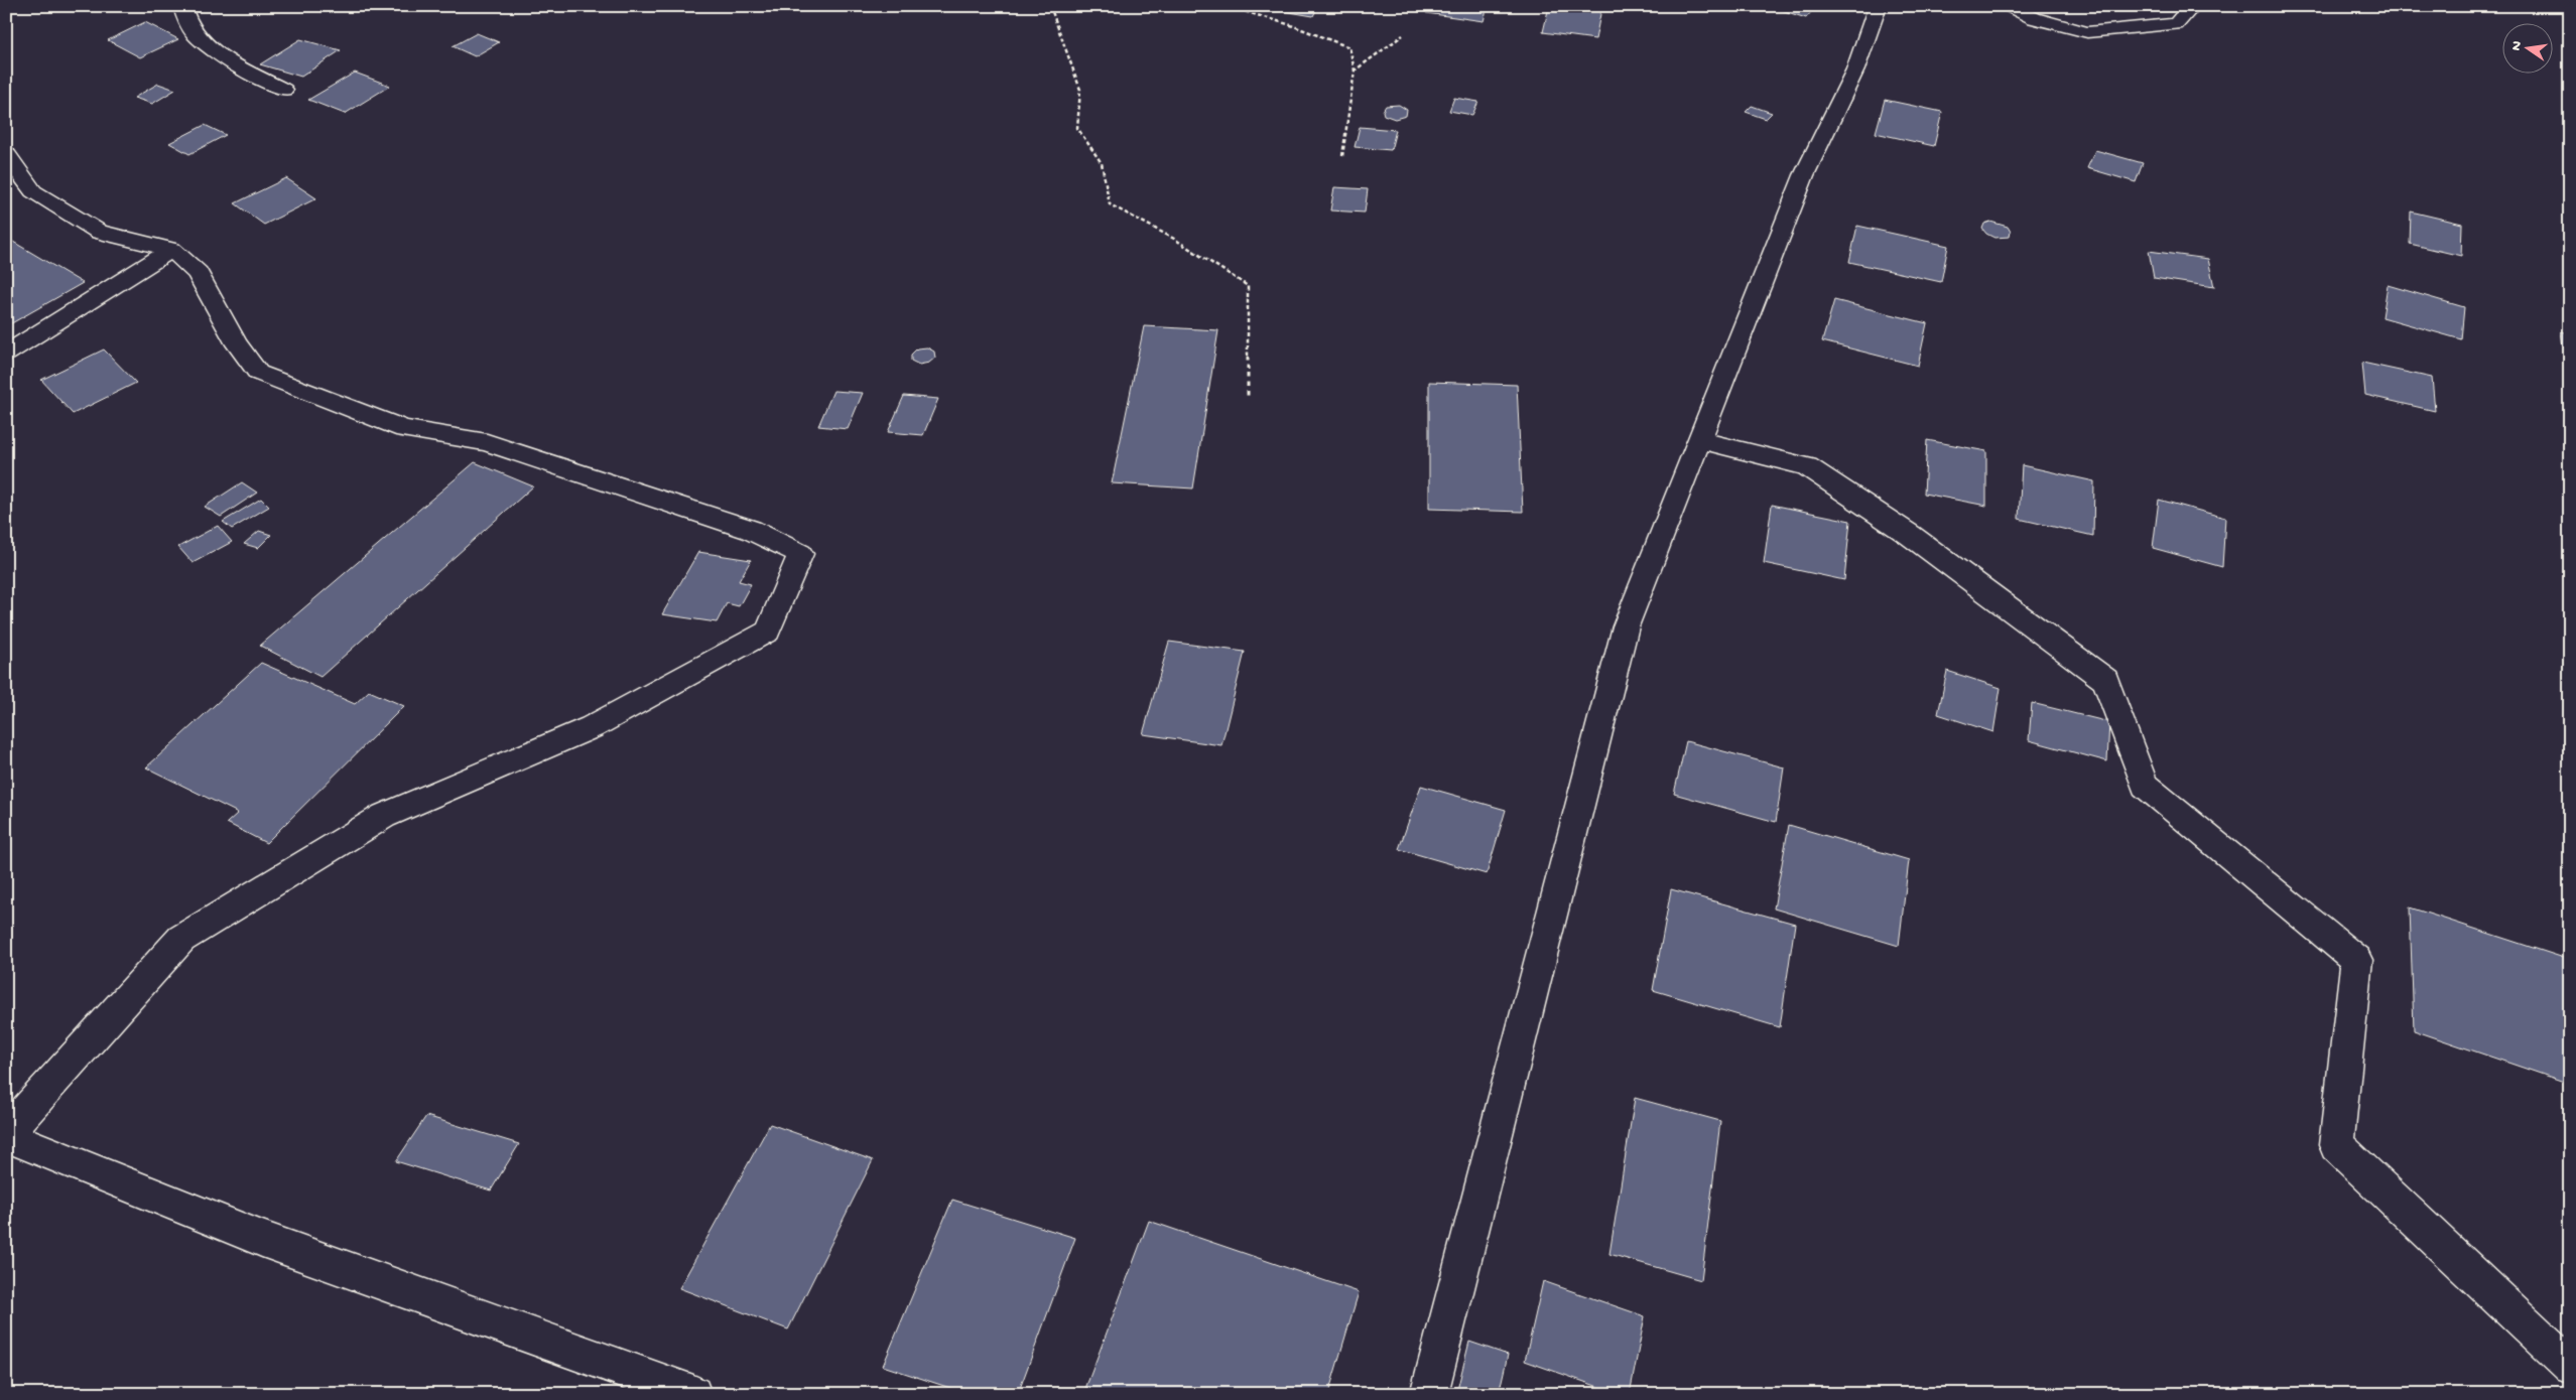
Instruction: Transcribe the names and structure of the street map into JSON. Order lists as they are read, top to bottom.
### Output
{
  "north": "left"
}
